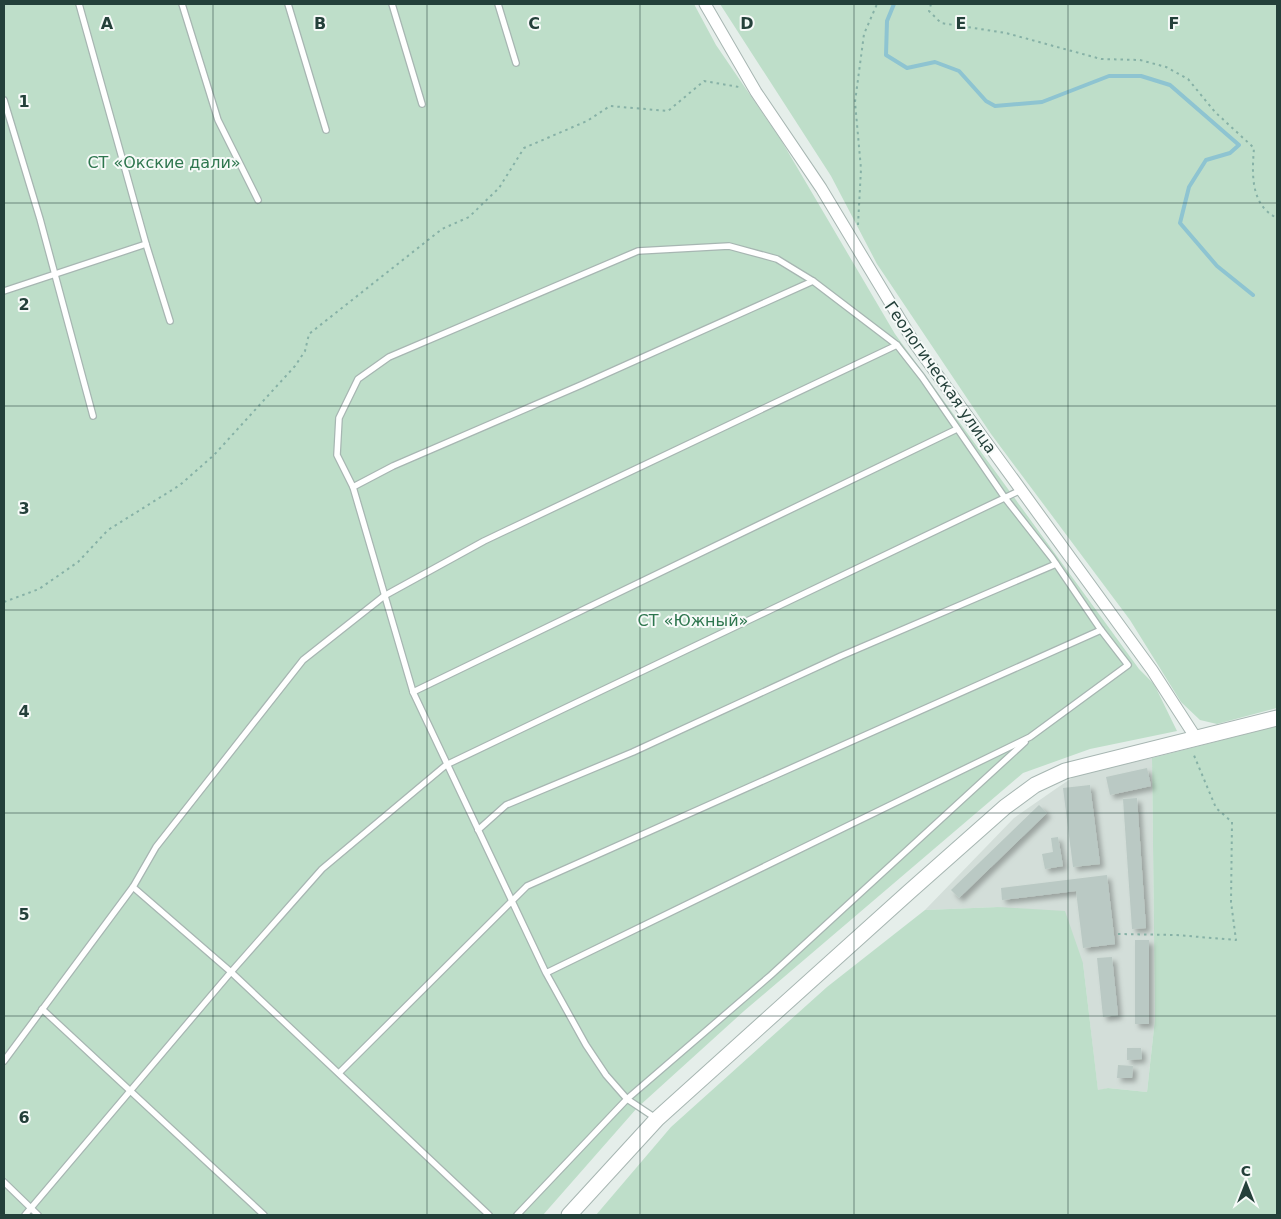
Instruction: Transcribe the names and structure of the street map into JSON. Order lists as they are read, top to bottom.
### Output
{
  "streets": {
    "street": ["Геологическая улица"]
  },
  "parks": ["СТ «Окские дали»", "СТ «Южный»"],
  "north": "top",
  "grid": {
    "columns": [
      "A",
      "B",
      "C",
      "D",
      "E",
      "F"
    ],
    "rows": [
      "1",
      "2",
      "3",
      "4",
      "5",
      "6"
    ]
  }
}
